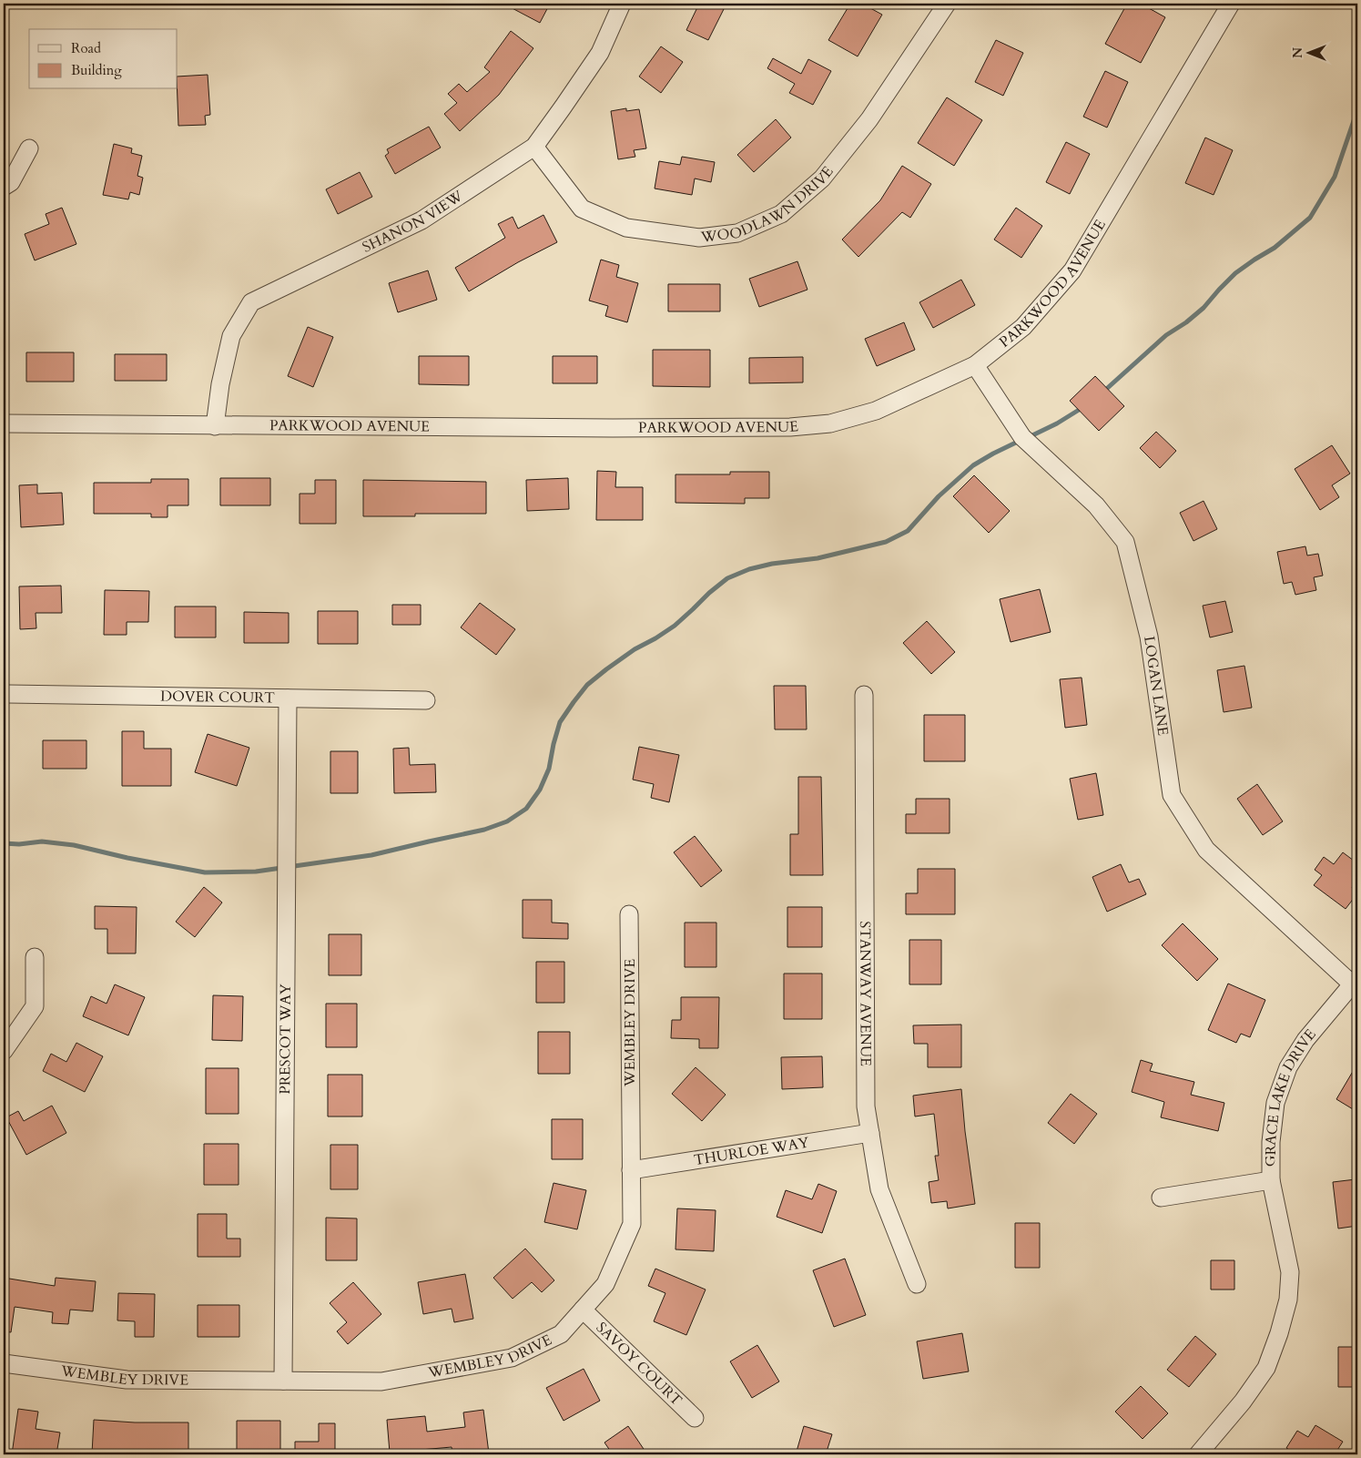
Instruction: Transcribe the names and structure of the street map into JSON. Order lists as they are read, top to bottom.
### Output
{
  "streets": {
    "street": [
      "WOODLAWN DRIVE",
      "SHANON VIEW",
      "PARKWOOD AVENUE",
      "LOGAN LANE",
      "DOVER COURT",
      "STANWAY AVENUE",
      "WEMBLEY DRIVE",
      "PRESCOT WAY",
      "GRACE LAKE DRIVE",
      "THURLOE WAY",
      "SAVOY COURT"
    ]
  },
  "crossings": [
    ["WOODLAWN DRIVE", "SHANON VIEW"],
    ["SHANON VIEW", "PARKWOOD AVENUE"],
    ["PARKWOOD AVENUE", "LOGAN LANE"],
    ["LOGAN LANE", "GRACE LAKE DRIVE"],
    ["DOVER COURT", "PRESCOT WAY"],
    ["STANWAY AVENUE", "THURLOE WAY"],
    ["WEMBLEY DRIVE", "PRESCOT WAY"],
    ["WEMBLEY DRIVE", "THURLOE WAY"],
    ["WEMBLEY DRIVE", "SAVOY COURT"]
  ],
  "legend": ["Road", "Building"],
  "north": "left"
}
